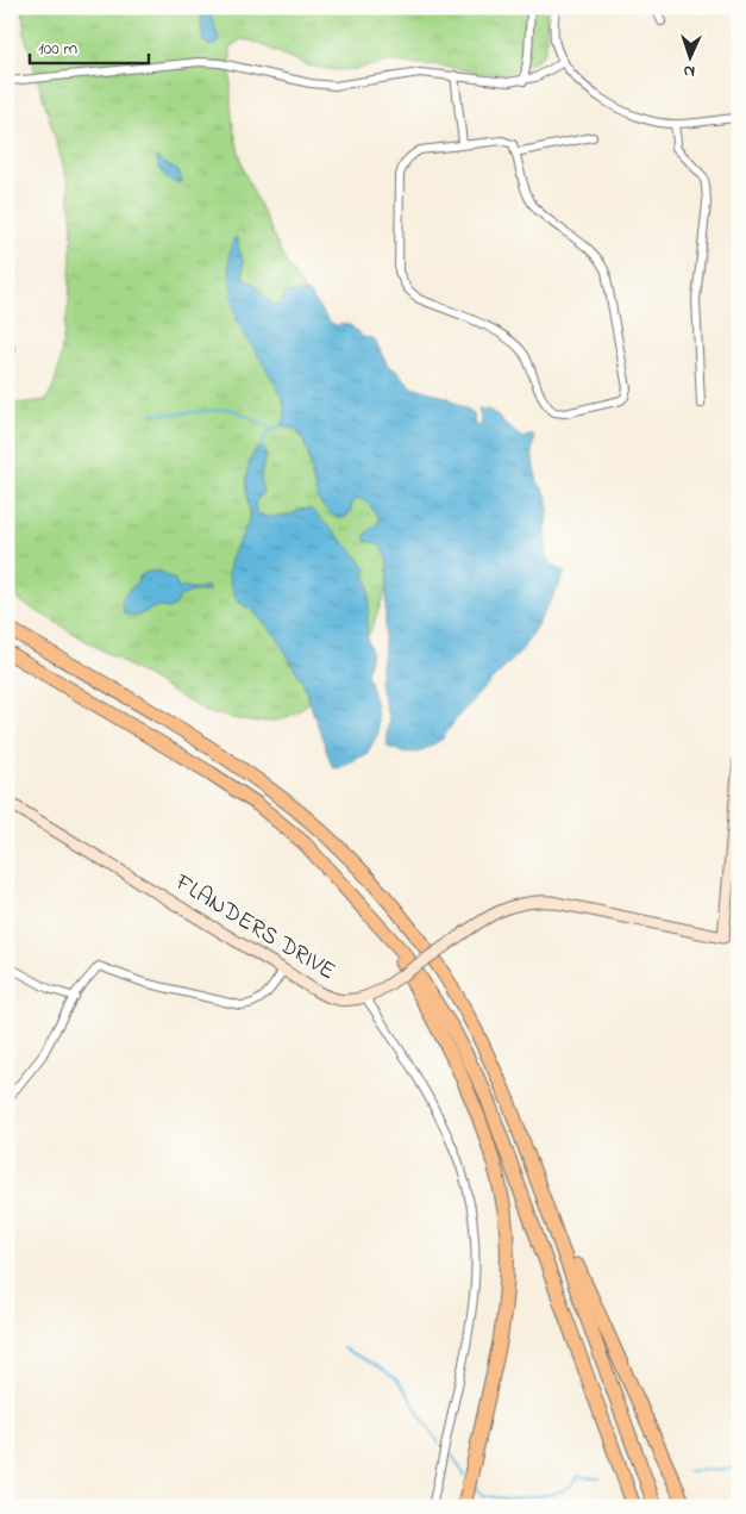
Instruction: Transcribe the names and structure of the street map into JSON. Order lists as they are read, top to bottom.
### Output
{
  "streets": {
    "street": ["FLANDERS DRIVE"]
  },
  "scale_bar": "100 m",
  "north": "bottom"
}
